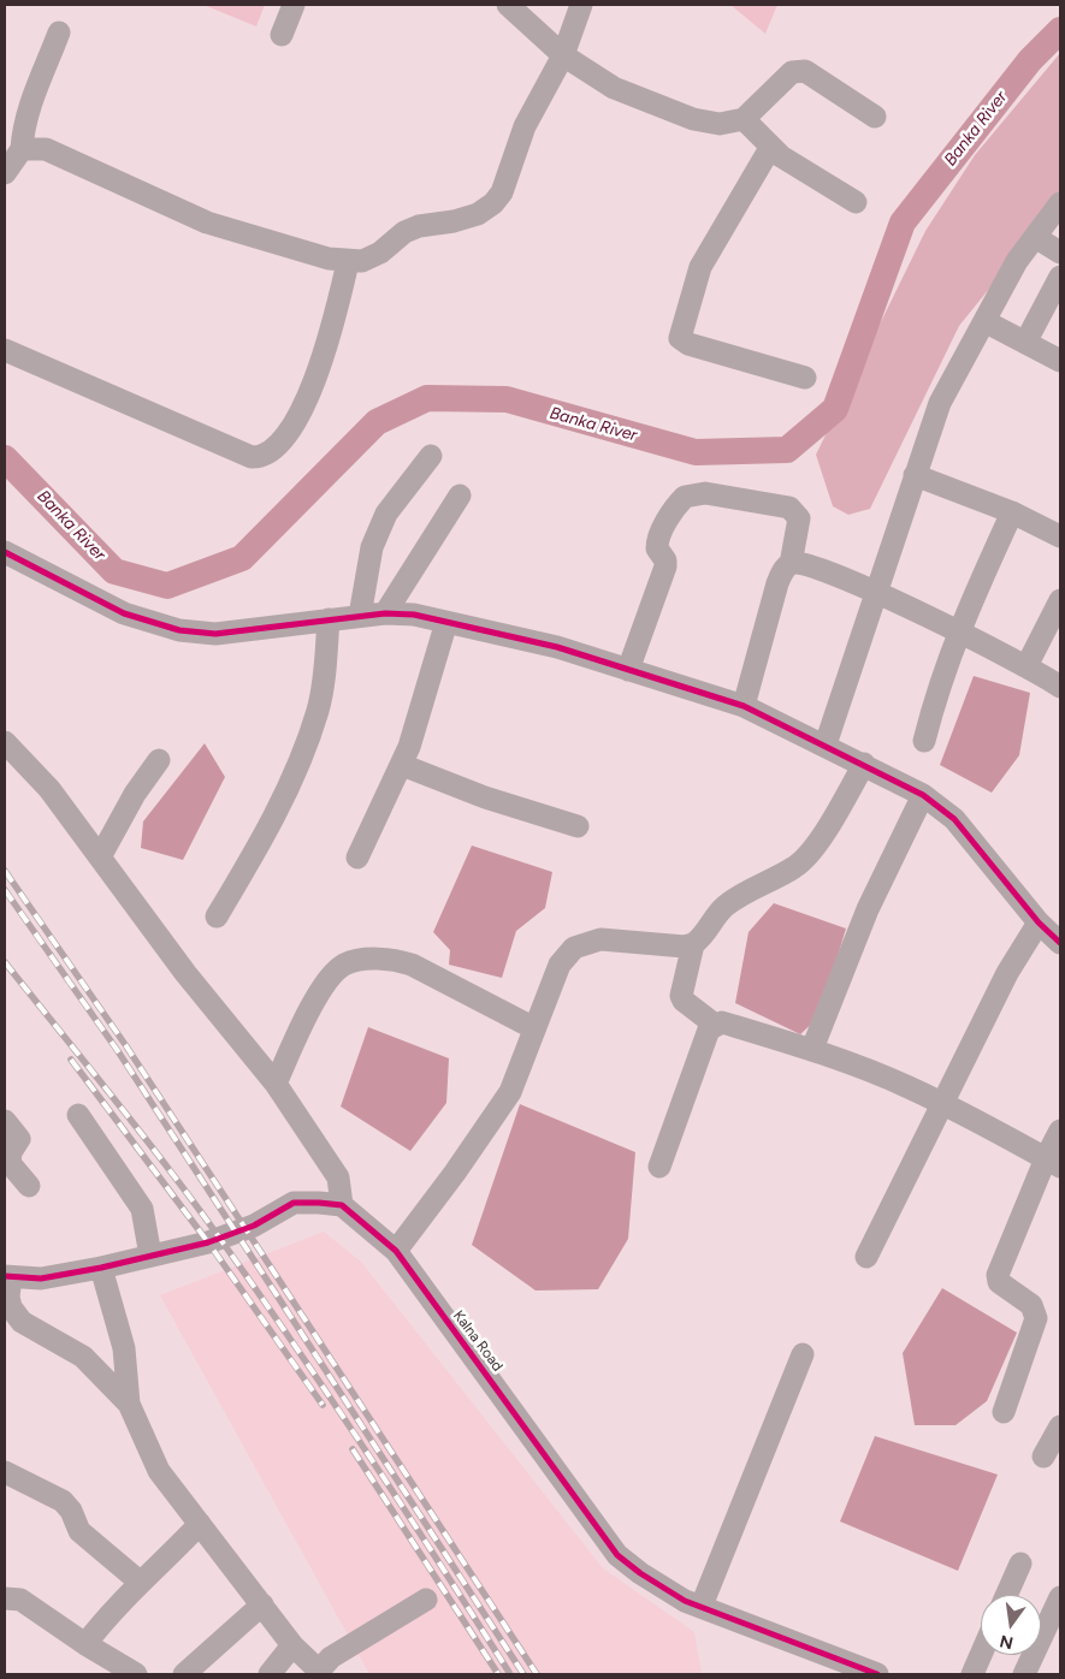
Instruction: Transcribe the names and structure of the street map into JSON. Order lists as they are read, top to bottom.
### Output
{
  "streets": {
    "street": ["Kalna Road"]
  },
  "water": ["Banka River"],
  "north": "bottom"
}
